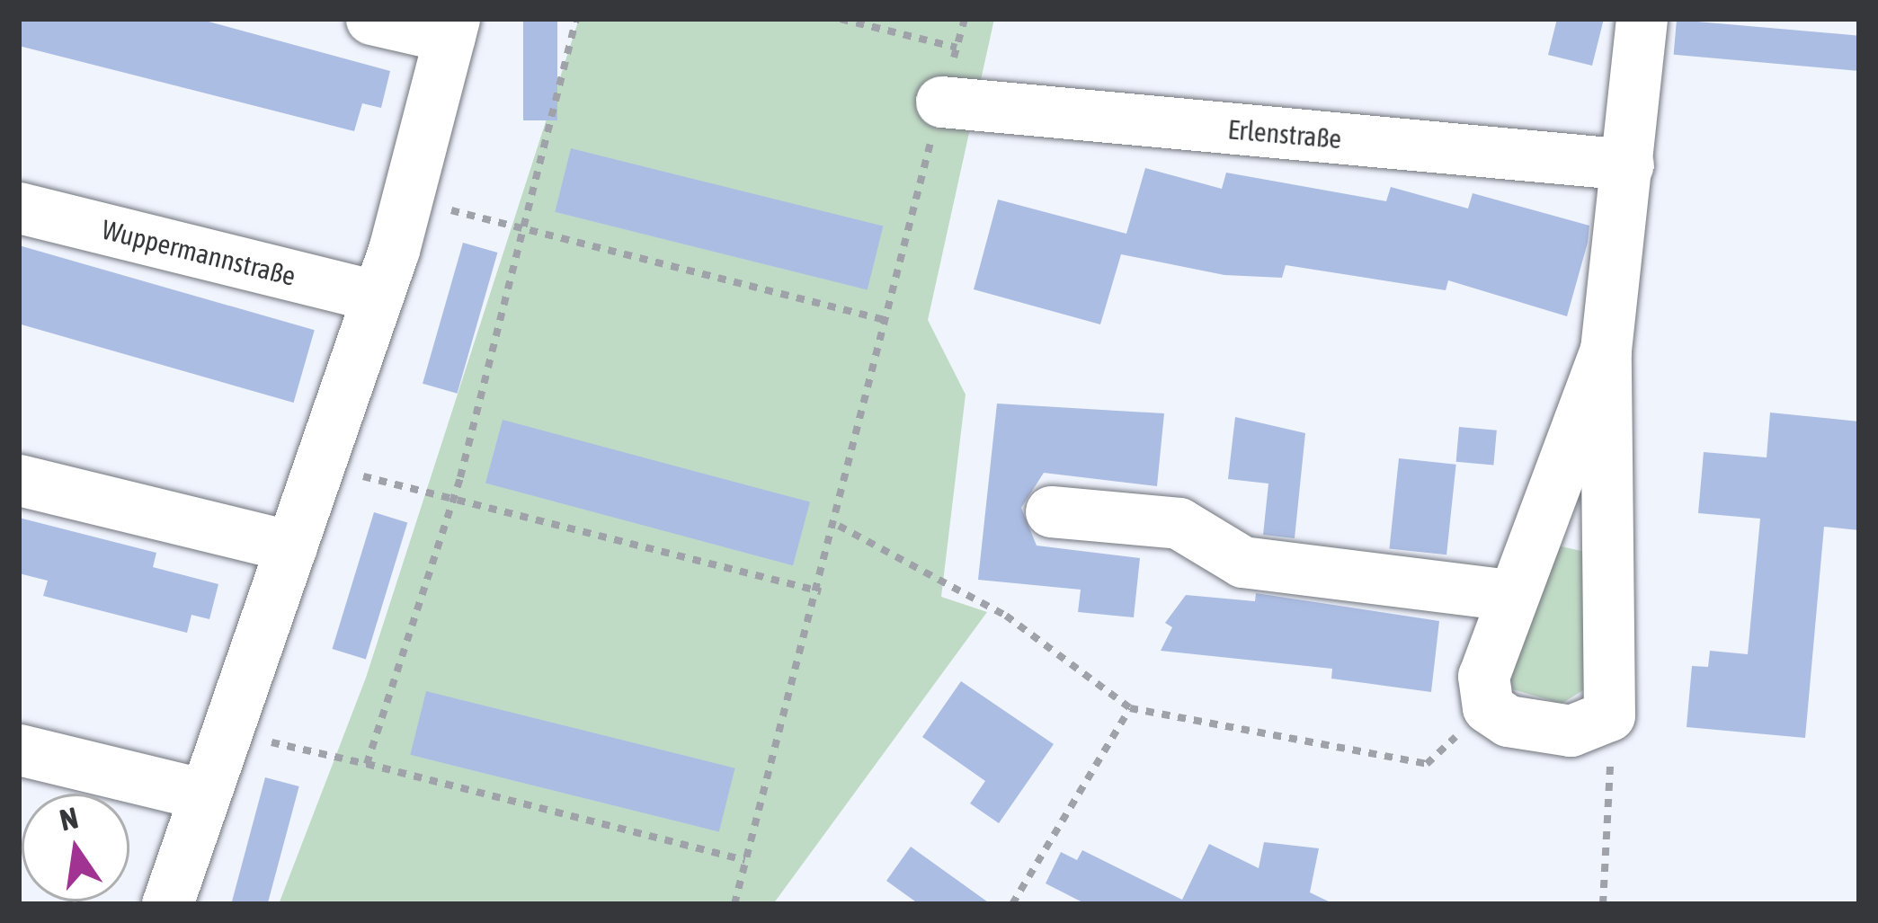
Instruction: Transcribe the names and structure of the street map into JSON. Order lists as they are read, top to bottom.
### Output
{
  "streets": {
    "street": ["Erlenstraße", "Wuppermannstraße"]
  },
  "north": "top"
}
